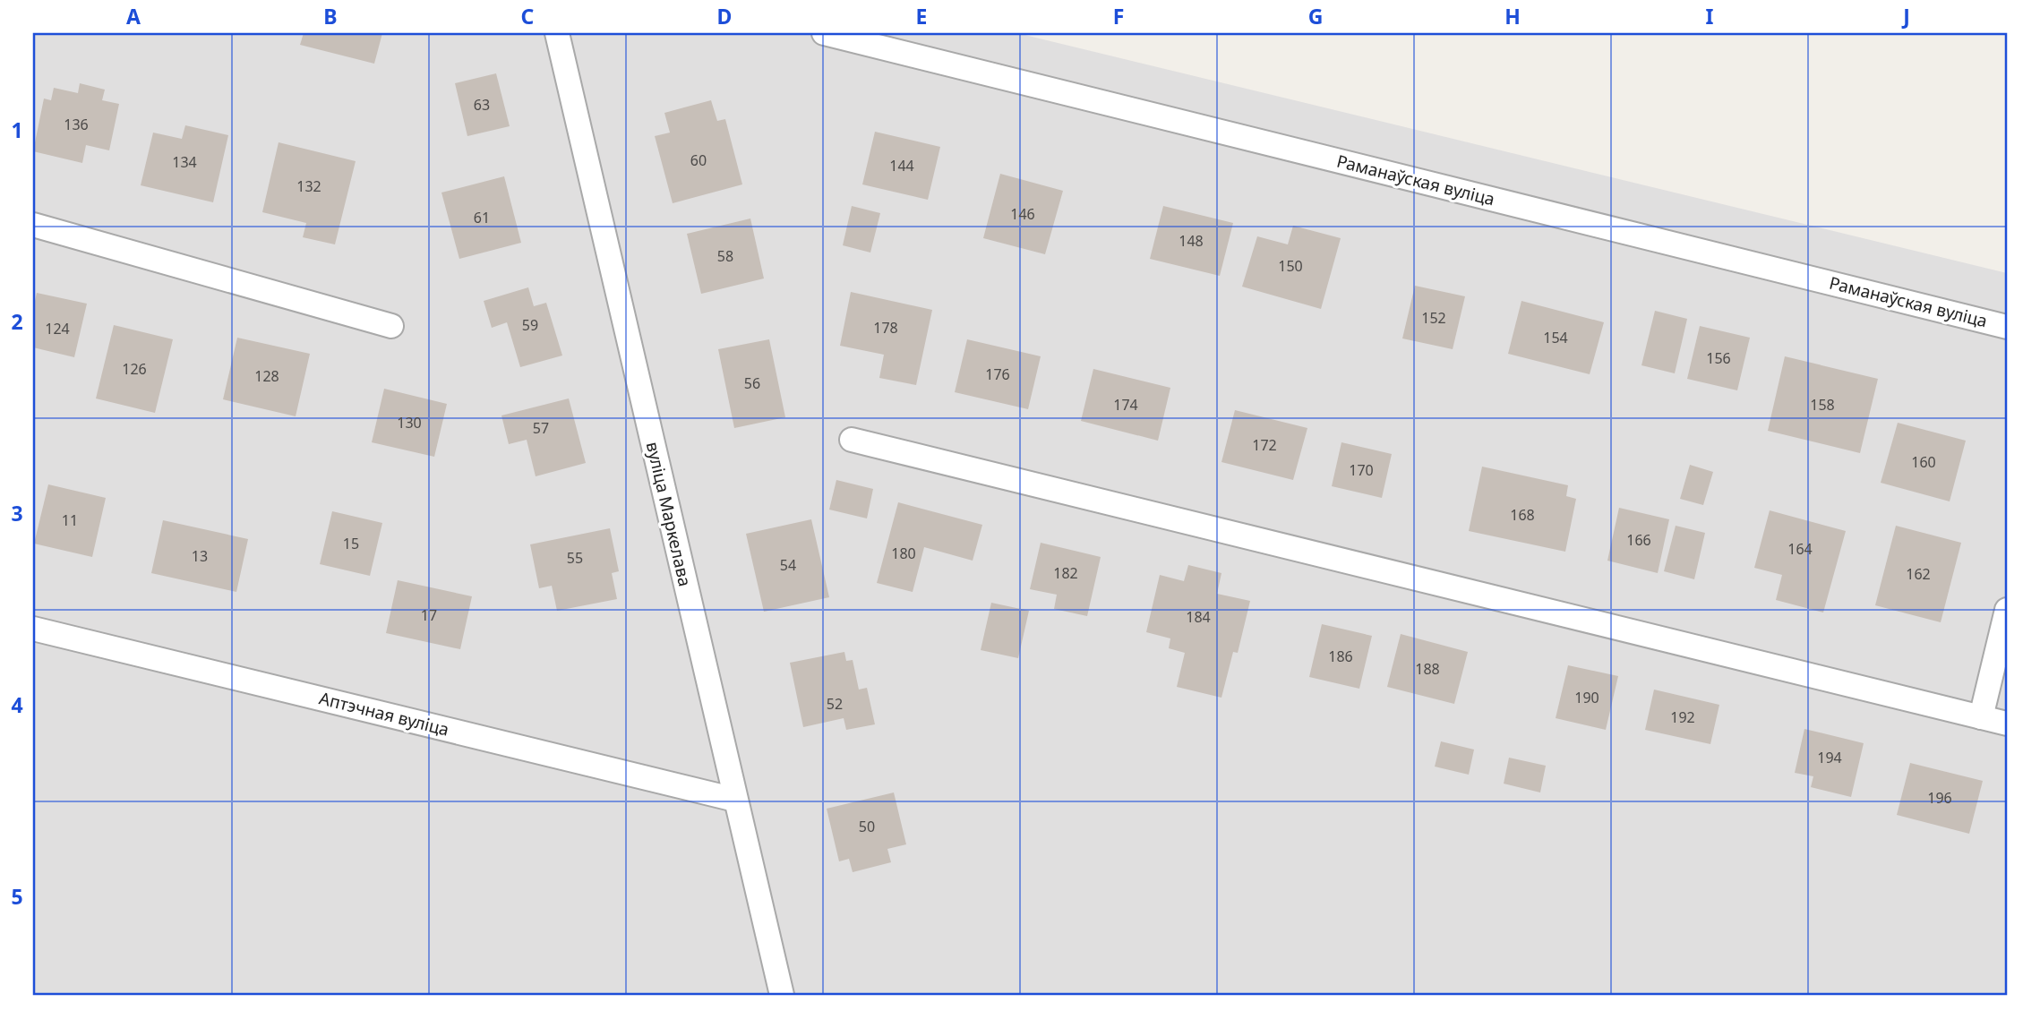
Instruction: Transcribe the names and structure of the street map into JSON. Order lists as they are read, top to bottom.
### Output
{
  "streets": {
    "street": ["Раманаўская вуліца", "вуліца Маркелава", "Аптэчная вуліца"]
  },
  "crossings": [
    ["вуліца Маркелава", "Аптэчная вуліца"]
  ],
  "house_numbers": [
    "63",
    "136",
    "60",
    "134",
    "144",
    "132",
    "146",
    "61",
    "148",
    "58",
    "150",
    "152",
    "59",
    "178",
    "124",
    "154",
    "156",
    "126",
    "176",
    "128",
    "56",
    "174",
    "158",
    "130",
    "57",
    "172",
    "160",
    "170",
    "168",
    "11",
    "166",
    "15",
    "164",
    "180",
    "13",
    "55",
    "54",
    "182",
    "162",
    "17",
    "184",
    "186",
    "188",
    "190",
    "52",
    "192",
    "194",
    "196",
    "50"
  ],
  "grid": {
    "columns": [
      "A",
      "B",
      "C",
      "D",
      "E",
      "F",
      "G",
      "H",
      "I",
      "J"
    ],
    "rows": [
      "1",
      "2",
      "3",
      "4",
      "5"
    ]
  }
}
